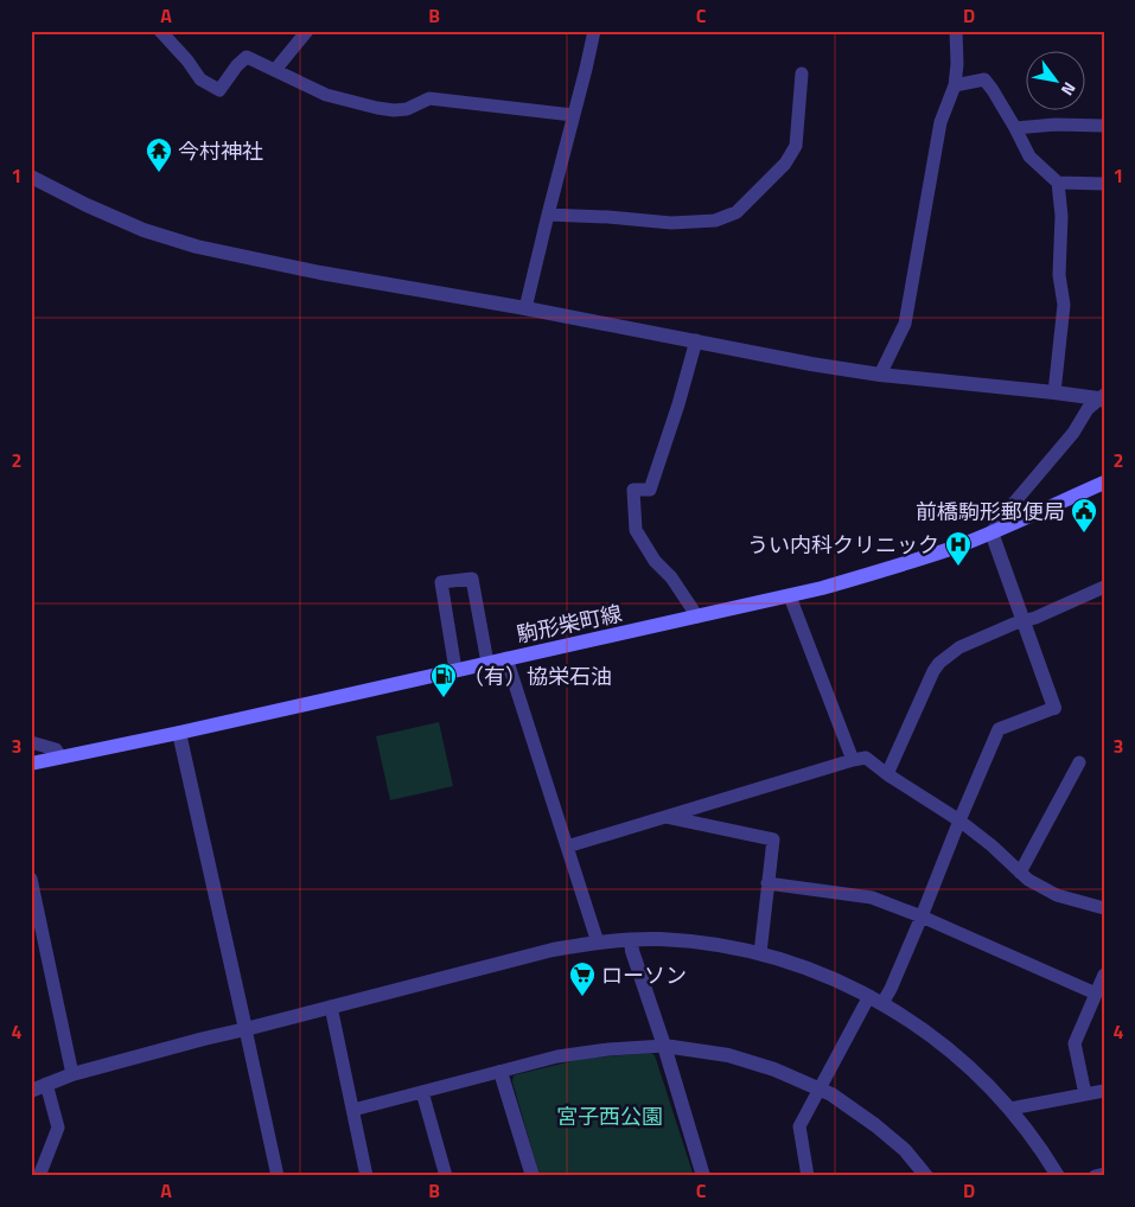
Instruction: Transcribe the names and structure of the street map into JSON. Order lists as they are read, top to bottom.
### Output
{
  "streets": {
    "main road": ["駒形柴町線"]
  },
  "parks": ["宮子西公園"],
  "places": {
    "temple": ["今村神社"],
    "public building": ["前橋駒形郵便局"],
    "hospital": ["うい内科クリニック"],
    "fuel station": ["（有）協栄石油"],
    "supermarket": ["ローソン"]
  },
  "north": "bottom right",
  "grid": {
    "columns": [
      "A",
      "B",
      "C",
      "D"
    ],
    "rows": [
      "1",
      "2",
      "3",
      "4"
    ]
  }
}
